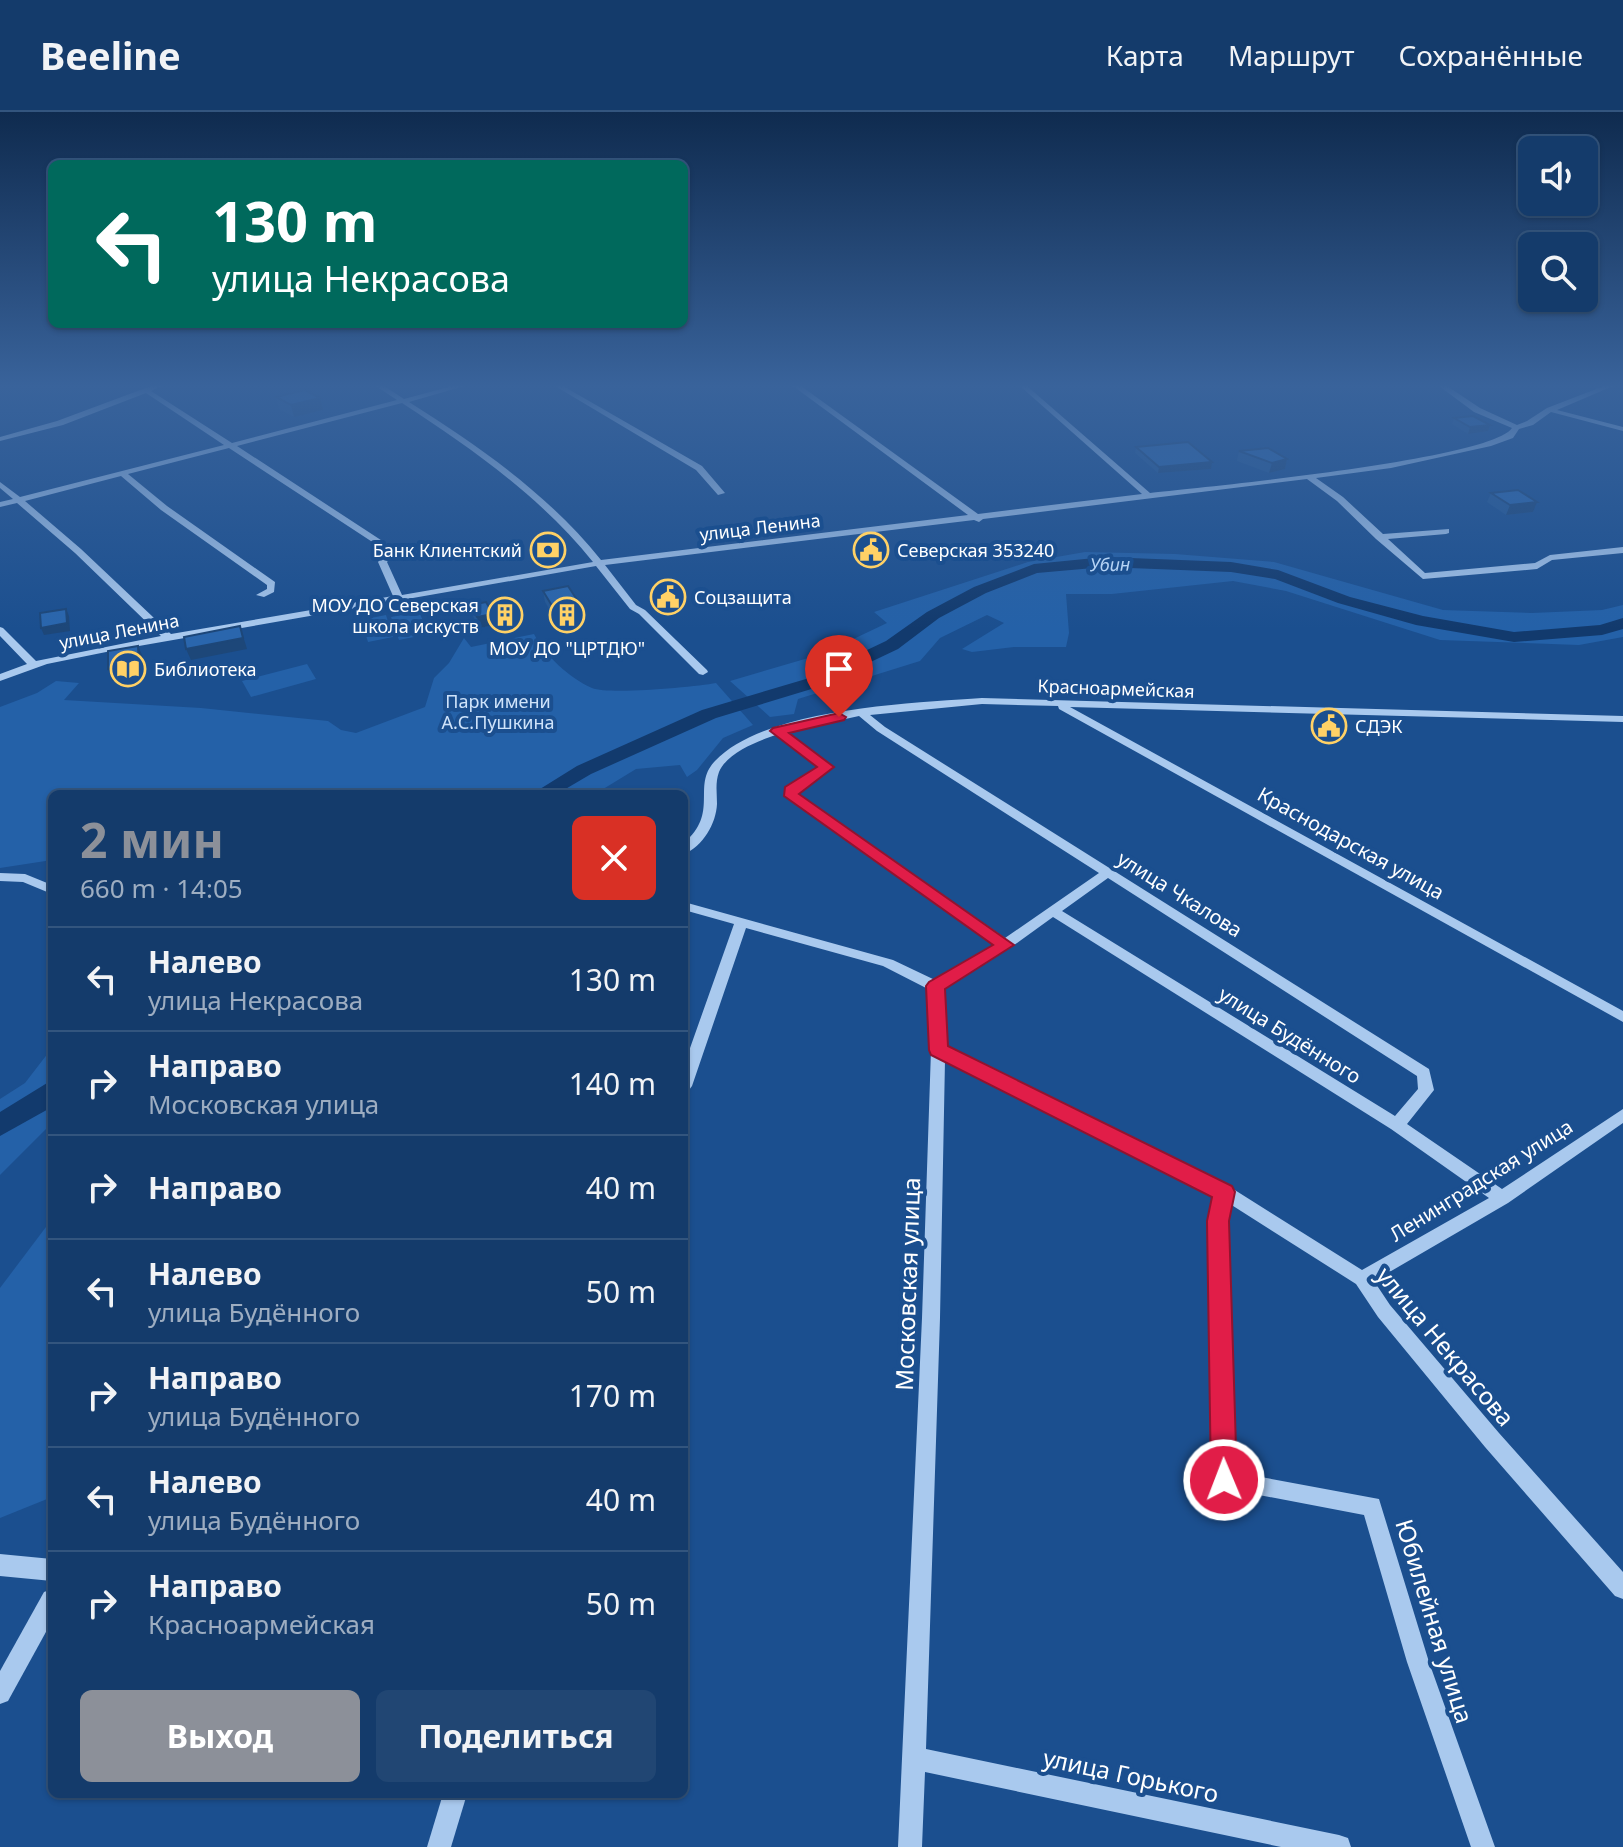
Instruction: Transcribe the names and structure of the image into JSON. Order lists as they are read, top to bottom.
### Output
{
  "streets": {
    "street": [
      "улица Ленина",
      "Красноармейская",
      "Краснодарская улица",
      "улица Чкалова",
      "улица Будённого",
      "Ленинградская улица",
      "Московская улица",
      "улица Некрасова",
      "Юбилейная улица",
      "улица Горького"
    ]
  },
  "crossings": [
    ["Красноармейская", "Краснодарская улица"],
    ["Красноармейская", "улица Чкалова"],
    ["улица Чкалова", "улица Будённого"],
    ["улица Будённого", "Ленинградская улица"],
    ["Ленинградская улица", "улица Некрасова"],
    ["Московская улица", "улица Некрасова"],
    ["Московская улица", "улица Горького"],
    ["улица Некрасова", "Юбилейная улица"]
  ],
  "water": ["Убин"],
  "parks": ["Парк имени А.С.Пушкина"],
  "places": {
    "bank": ["Банк Клиентский"],
    "public building": ["Северская 353240", "Соцзащита", "СДЭК"],
    "building": ["МОУ ДО Северская школа искуств", "МОУ ДО \"ЦРТДЮ\""],
    "library": ["Библиотека"]
  },
  "page": {
    "header": "Beeline",
    "nav": ["Карта", "Маршрут", "Сохранённые"],
    "turn": ["130 m", "улица Некрасова"],
    "heading": ["2 мин", "660 m · 14:05"],
    "list": [
      {
        "name": "Налево",
        "note": "улица Некрасова",
        "value": "130 m"
      },
      {
        "name": "Направо",
        "note": "Московская улица",
        "value": "140 m"
      },
      {
        "name": "Направо",
        "value": "40 m"
      },
      {
        "name": "Налево",
        "note": "улица Будённого",
        "value": "50 m"
      },
      {
        "name": "Направо",
        "note": "улица Будённого",
        "value": "170 m"
      },
      {
        "name": "Налево",
        "note": "улица Будённого",
        "value": "40 m"
      },
      {
        "name": "Направо",
        "note": "Красноармейская",
        "value": "50 m"
      }
    ],
    "buttons": ["Выход", "Поделиться"]
  }
}
